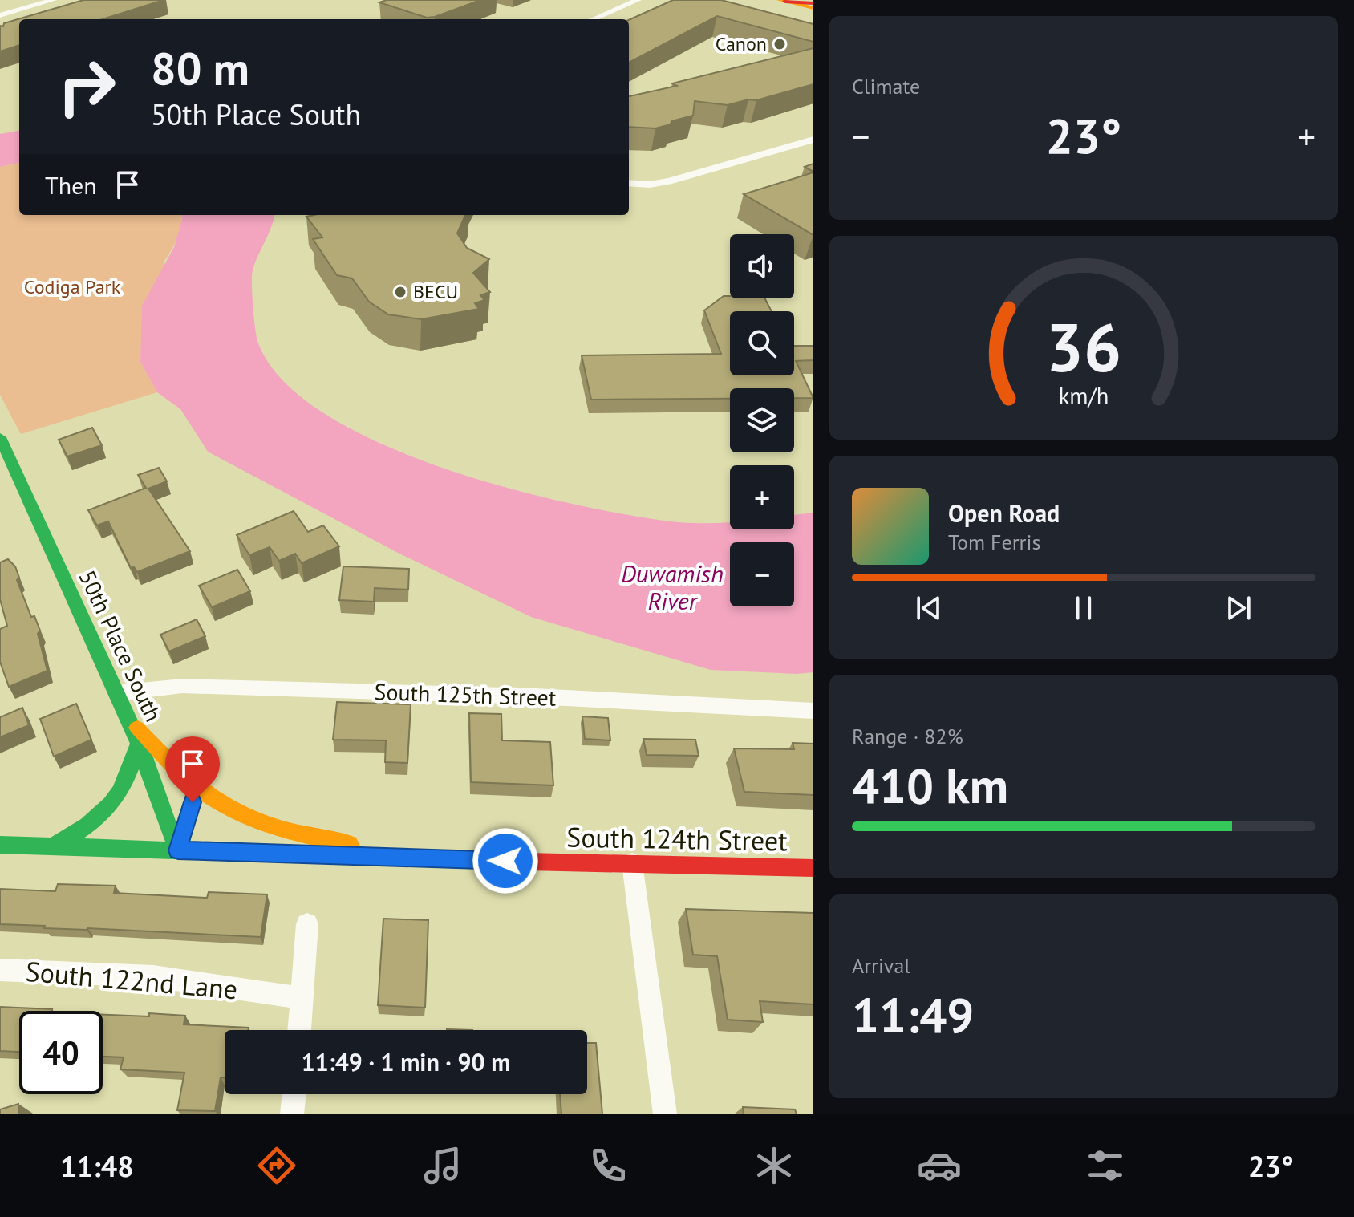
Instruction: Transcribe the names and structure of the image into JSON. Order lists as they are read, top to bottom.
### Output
{
  "streets": {
    "main road": ["50th Place South", "South 124th Street"],
    "street": ["South 125th Street", "South 122nd Lane"]
  },
  "crossings": [
    ["50th Place South", "South 125th Street"],
    ["50th Place South", "South 124th Street"]
  ],
  "water": ["Duwamish River"],
  "parks": ["Codiga Park"],
  "places": ["Canon", "BECU"],
  "page": {
    "tile": [
      "Climate",
      ["Range · 82%", "410 km"],
      ["Arrival", "11:49"]
    ],
    "turn": ["80 m", "50th Place South"],
    "heat": ["−", "23°", "+"],
    "then": "Then",
    "map_buttons": ["+", "−"],
    "song": ["Open Road", "Tom Ferris"],
    "limit": "40",
    "trip": "11:49 · 1 min · 90 m",
    "tabs": ["11:48", "23°"],
    "gauge": ["36", "km/h"]
  }
}
